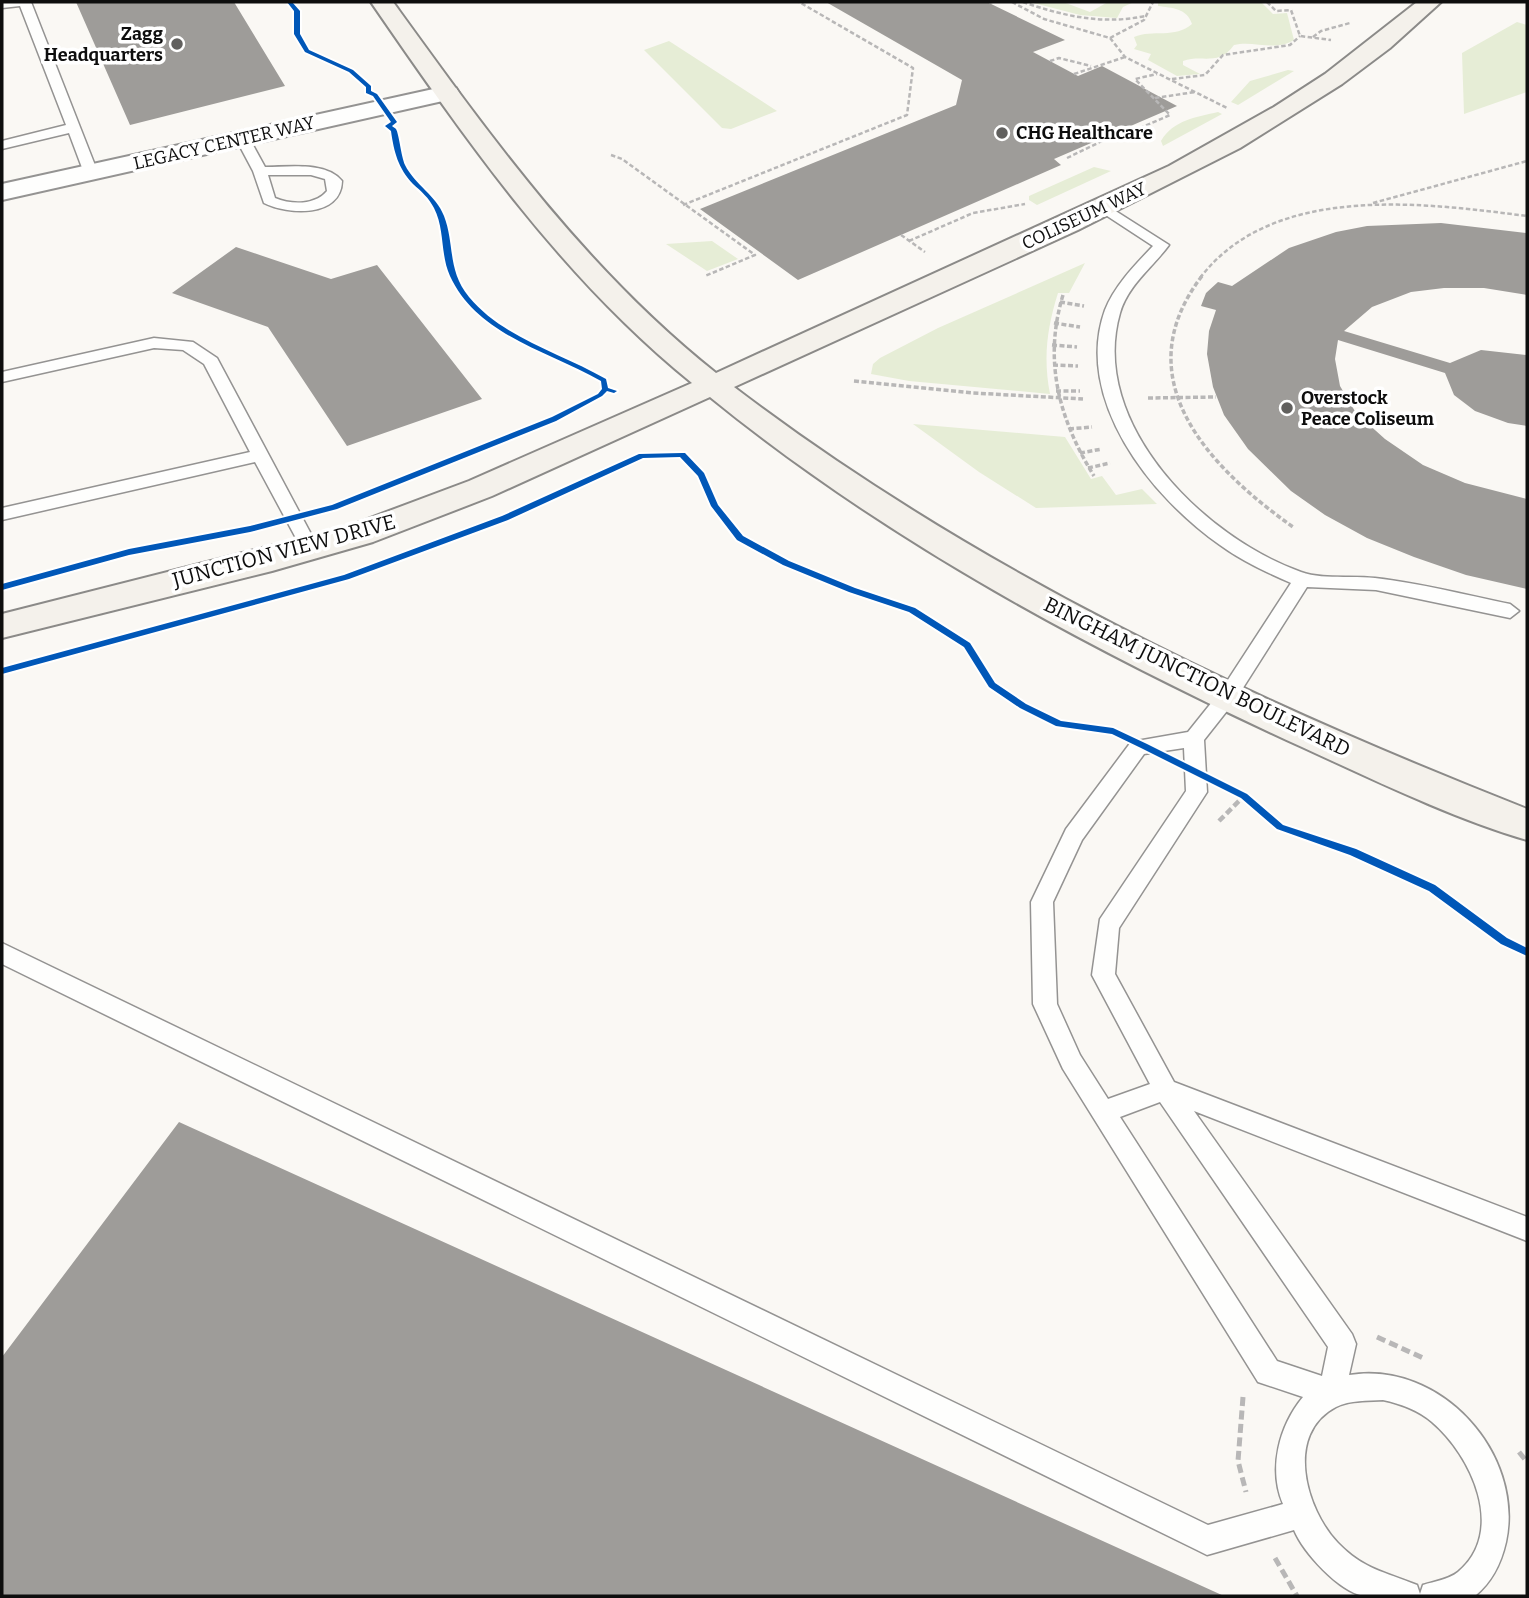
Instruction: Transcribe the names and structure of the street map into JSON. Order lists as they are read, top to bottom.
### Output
{
  "streets": {
    "street": [
      "LEGACY CENTER WAY",
      "COLISEUM WAY",
      "JUNCTION VIEW DRIVE",
      "BINGHAM JUNCTION BOULEVARD"
    ]
  },
  "crossings": [
    ["LEGACY CENTER WAY", "BINGHAM JUNCTION BOULEVARD"],
    ["COLISEUM WAY", "JUNCTION VIEW DRIVE"],
    ["COLISEUM WAY", "BINGHAM JUNCTION BOULEVARD"],
    ["JUNCTION VIEW DRIVE", "BINGHAM JUNCTION BOULEVARD"]
  ],
  "places": ["Zagg Headquarters", "CHG Healthcare", "Overstock Peace Coliseum"]
}
